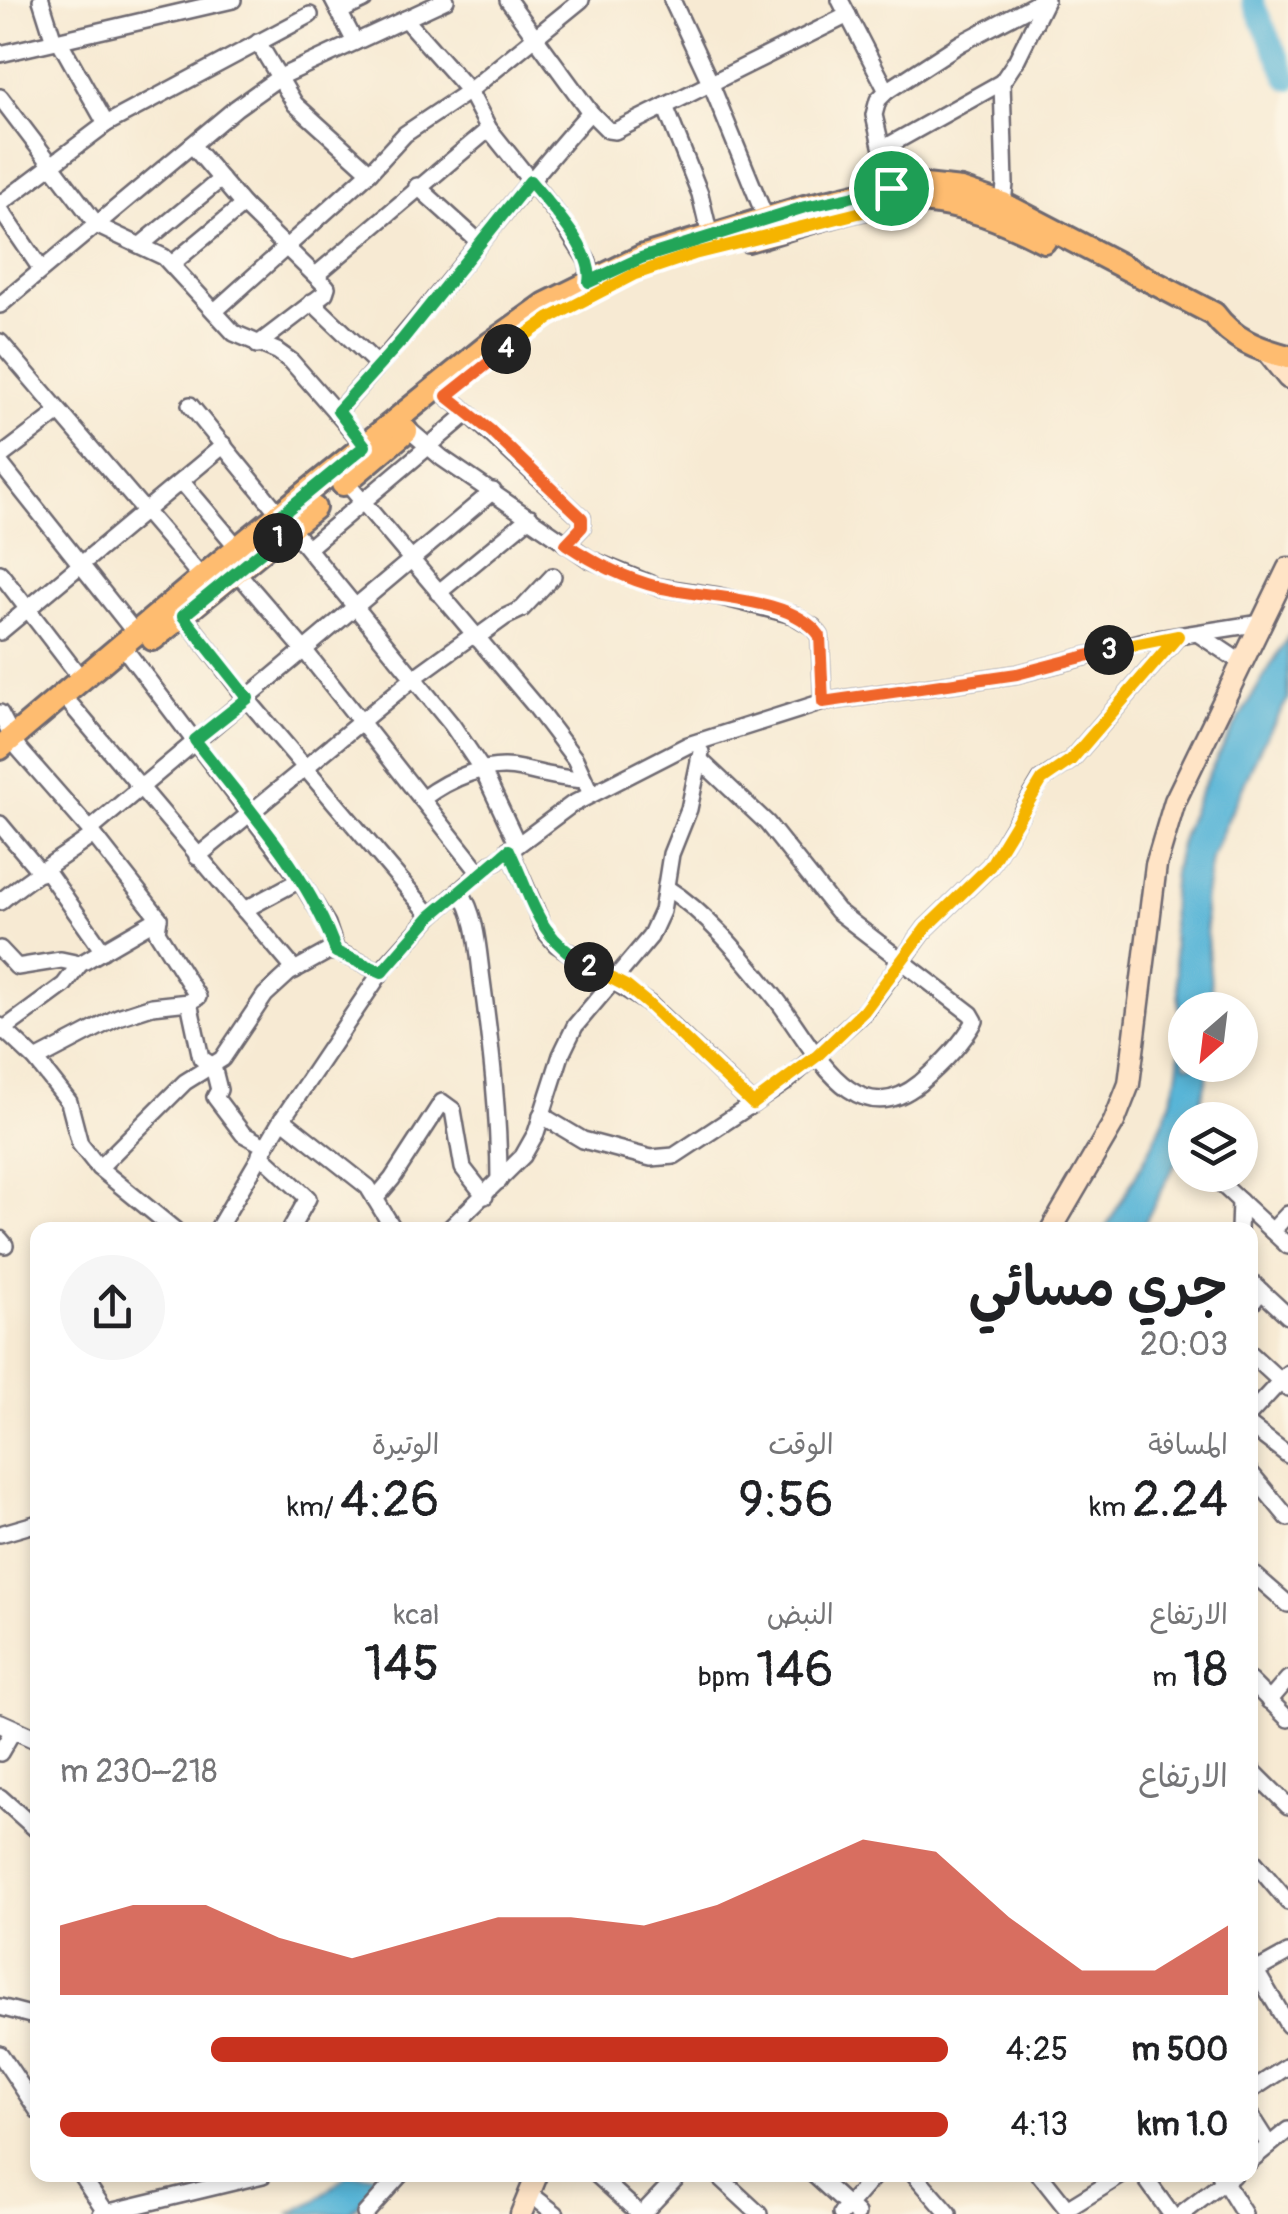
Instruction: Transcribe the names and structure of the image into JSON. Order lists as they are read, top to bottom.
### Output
{
  "north": "bottom left",
  "page": {
    "pins": [
      "4",
      "1",
      "3",
      "2"
    ],
    "heading": ["جري مسائي", "20:03"],
    "stats": [
      ["المسافة", "2.24 km"],
      ["الوقت", "9:56"],
      ["الوتيرة", "4:26 /km"],
      ["الارتفاع", "18 m"],
      ["النبض", "146 bpm"],
      ["kcal", "145"]
    ],
    "chart": ["الارتفاع", "218–230 m"],
    "list": [
      {
        "name": "500 m",
        "note": "4:25"
      },
      {
        "name": "1.0 km",
        "note": "4:13"
      }
    ]
  }
}
